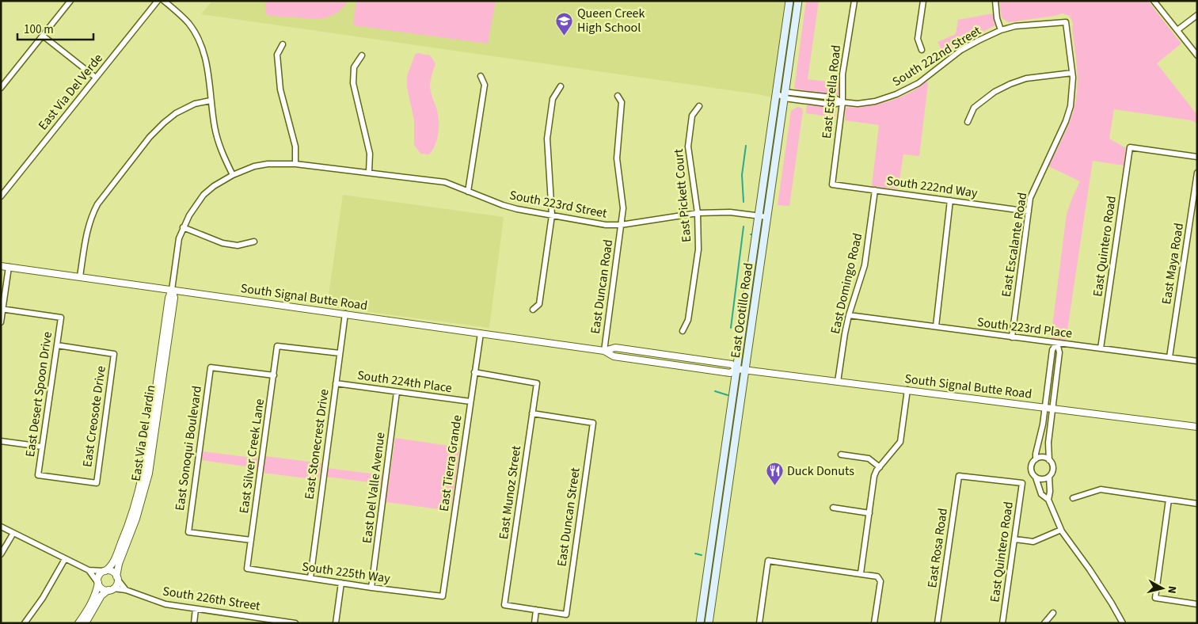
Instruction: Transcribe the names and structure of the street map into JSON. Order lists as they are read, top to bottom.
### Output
{
  "streets": {
    "main road": ["East Ocotillo Road"],
    "street": [
      "South 222nd Street",
      "East Via Del Verde",
      "East Estrella Road",
      "South 222nd Way",
      "East Pickett Court",
      "South 223rd Street",
      "East Escalante Road",
      "East Quintero Road",
      "East Maya Road",
      "East Domingo Road",
      "East Duncan Road",
      "South Signal Butte Road",
      "South 223rd Place",
      "South 224th Place",
      "East Desert Spoon Drive",
      "East Creosote Drive",
      "East Via Del Jardin",
      "East Stonecrest Drive",
      "East Sonoqui Boulevard",
      "East Silver Creek Lane",
      "East Tierra Grande",
      "East Del Valle Avenue",
      "East Munoz Street",
      "East Duncan Street",
      "East Rosa Road",
      "South 225th Way",
      "South 226th Street"
    ]
  },
  "crossings": [
    ["South 222nd Street", "East Estrella Road"],
    ["South 222nd Street", "East Escalante Road"],
    ["South 222nd Street", "East Ocotillo Road"],
    ["East Estrella Road", "South 222nd Way"],
    ["South 222nd Way", "East Escalante Road"],
    ["South 222nd Way", "East Domingo Road"],
    ["East Pickett Court", "South 223rd Street"],
    ["South 223rd Street", "East Duncan Road"],
    ["South 223rd Street", "East Ocotillo Road"],
    ["South 223rd Street", "East Via Del Jardin"],
    ["East Escalante Road", "South 223rd Place"],
    ["East Quintero Road", "South 223rd Place"],
    ["East Quintero Road", "East Rosa Road"],
    ["East Maya Road", "South 223rd Place"],
    ["East Domingo Road", "South Signal Butte Road"],
    ["East Domingo Road", "South 223rd Place"],
    ["East Duncan Road", "South Signal Butte Road"],
    ["South Signal Butte Road", "East Ocotillo Road"],
    ["South Signal Butte Road", "East Via Del Jardin"],
    ["South Signal Butte Road", "East Stonecrest Drive"],
    ["South Signal Butte Road", "East Tierra Grande"],
    ["South 224th Place", "East Stonecrest Drive"],
    ["South 224th Place", "East Tierra Grande"],
    ["South 224th Place", "East Del Valle Avenue"],
    ["East Desert Spoon Drive", "East Creosote Drive"],
    ["East Via Del Jardin", "South 226th Street"],
    ["East Stonecrest Drive", "East Silver Creek Lane"],
    ["East Stonecrest Drive", "South 225th Way"],
    ["East Sonoqui Boulevard", "East Silver Creek Lane"],
    ["East Silver Creek Lane", "South 225th Way"],
    ["East Tierra Grande", "East Munoz Street"],
    ["East Tierra Grande", "South 225th Way"],
    ["East Del Valle Avenue", "South 225th Way"],
    ["East Munoz Street", "East Duncan Street"]
  ],
  "places": {
    "school or university": ["Queen Creek High School"],
    "restaurant": ["Duck Donuts"]
  },
  "scale_bar": "100 m",
  "north": "right"
}
